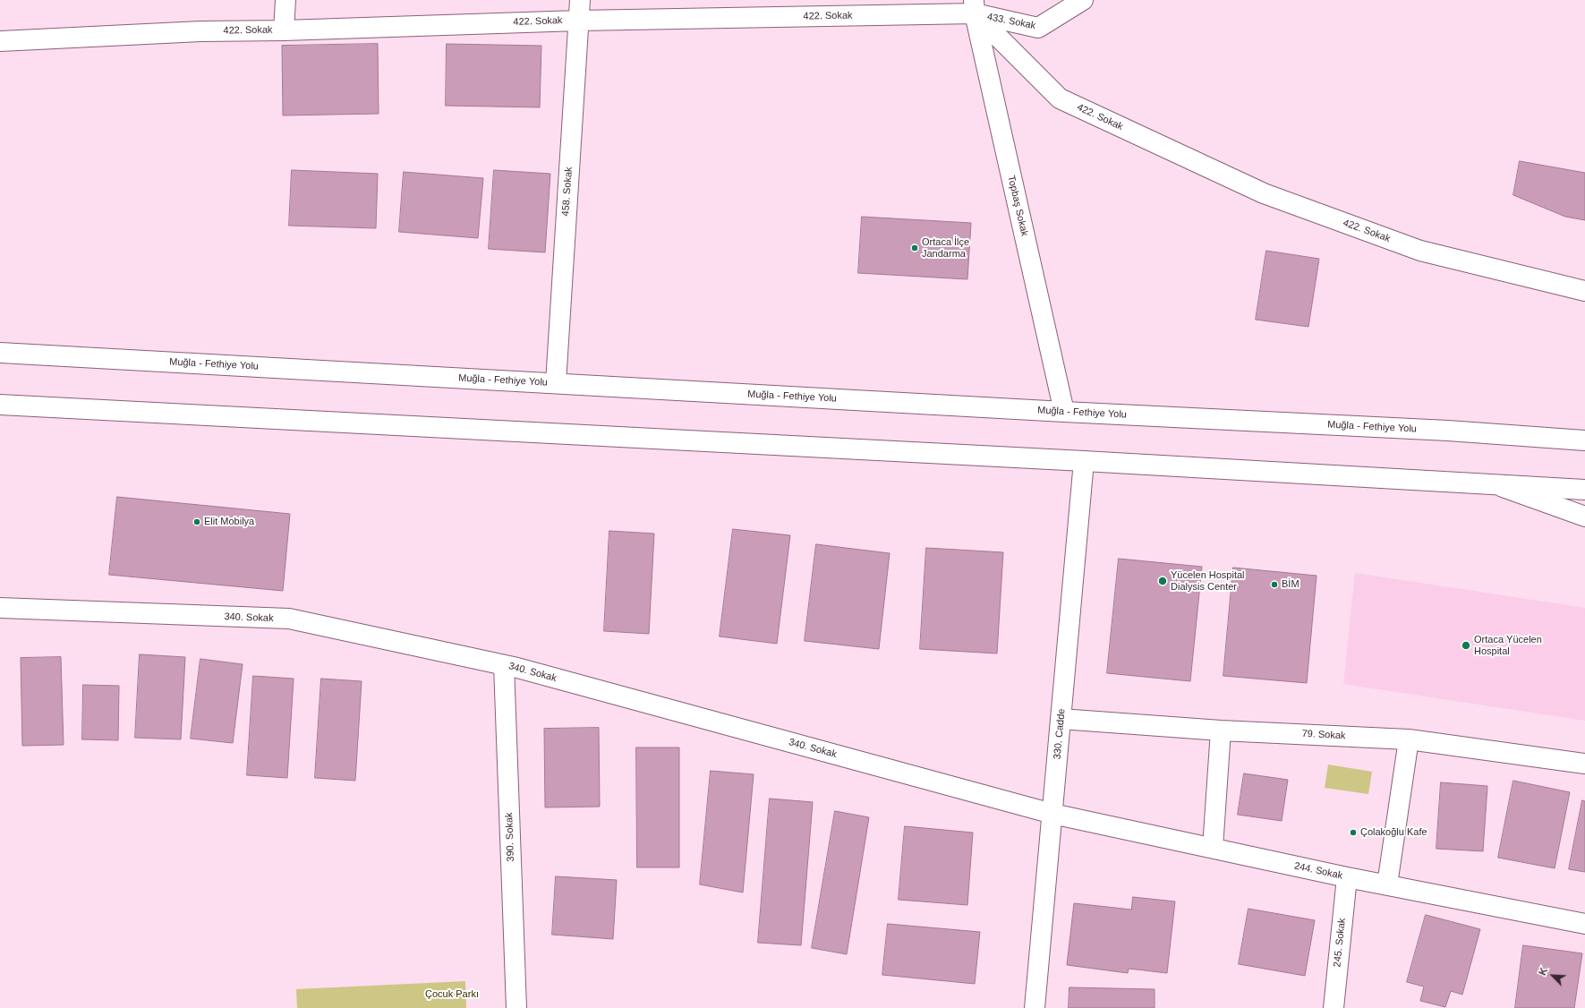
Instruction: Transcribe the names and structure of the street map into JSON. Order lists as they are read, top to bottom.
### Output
{
  "streets": {
    "main road": [
      "422. Sokak",
      "433. Sokak",
      "458. Sokak",
      "Topbaş Sokak",
      "Muğla - Fethiye Yolu",
      "340. Sokak",
      "330. Cadde",
      "79. Sokak",
      "390. Sokak",
      "244. Sokak",
      "245. Sokak"
    ]
  },
  "crossings": [
    ["422. Sokak", "433. Sokak"],
    ["422. Sokak", "458. Sokak"],
    ["422. Sokak", "Topbaş Sokak"],
    ["433. Sokak", "Topbaş Sokak"],
    ["458. Sokak", "Muğla - Fethiye Yolu"],
    ["Topbaş Sokak", "Muğla - Fethiye Yolu"],
    ["340. Sokak", "330. Cadde"],
    ["340. Sokak", "390. Sokak"],
    ["340. Sokak", "244. Sokak"],
    ["330. Cadde", "79. Sokak"],
    ["330. Cadde", "244. Sokak"],
    ["244. Sokak", "245. Sokak"]
  ],
  "parks": ["Çocuk Parkı"],
  "places": [
    "Ortaca İlçe Jandarma",
    "Elit Mobilya",
    "Yücelen Hospital Dialysis Center",
    "BİM",
    "Ortaca Yücelen Hospital",
    "Çolakoğlu Kafe"
  ],
  "north": "top left"
}
